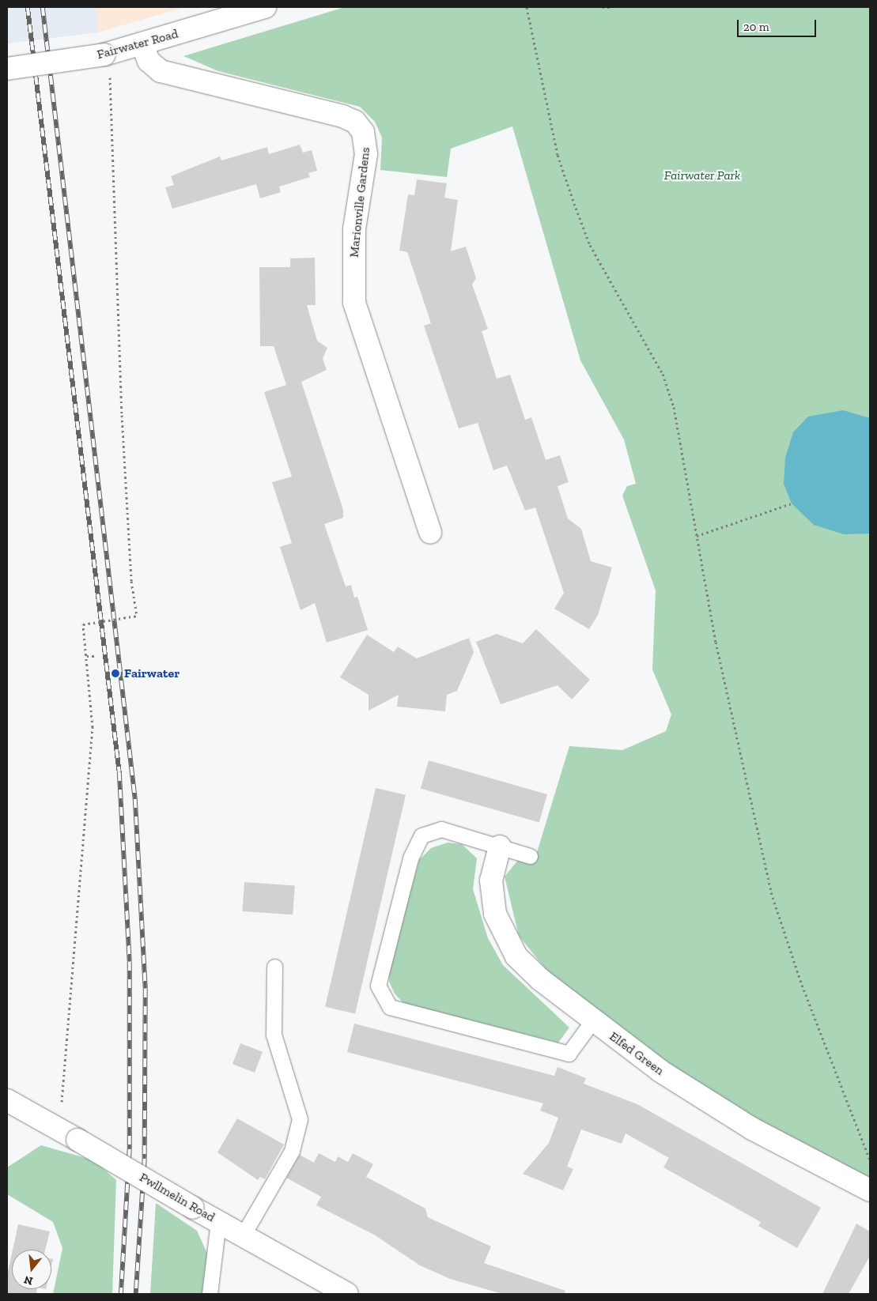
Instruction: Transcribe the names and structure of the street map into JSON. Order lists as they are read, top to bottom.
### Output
{
  "streets": {
    "street": [
      "Fairwater Road",
      "Marionville Gardens",
      "Elfed Green",
      "Pwllmelin Road"
    ]
  },
  "crossings": [
    ["Fairwater Road", "Marionville Gardens"]
  ],
  "parks": ["Fairwater Park"],
  "places": ["Fairwater"],
  "scale_bar": "20 m",
  "north": "bottom"
}
